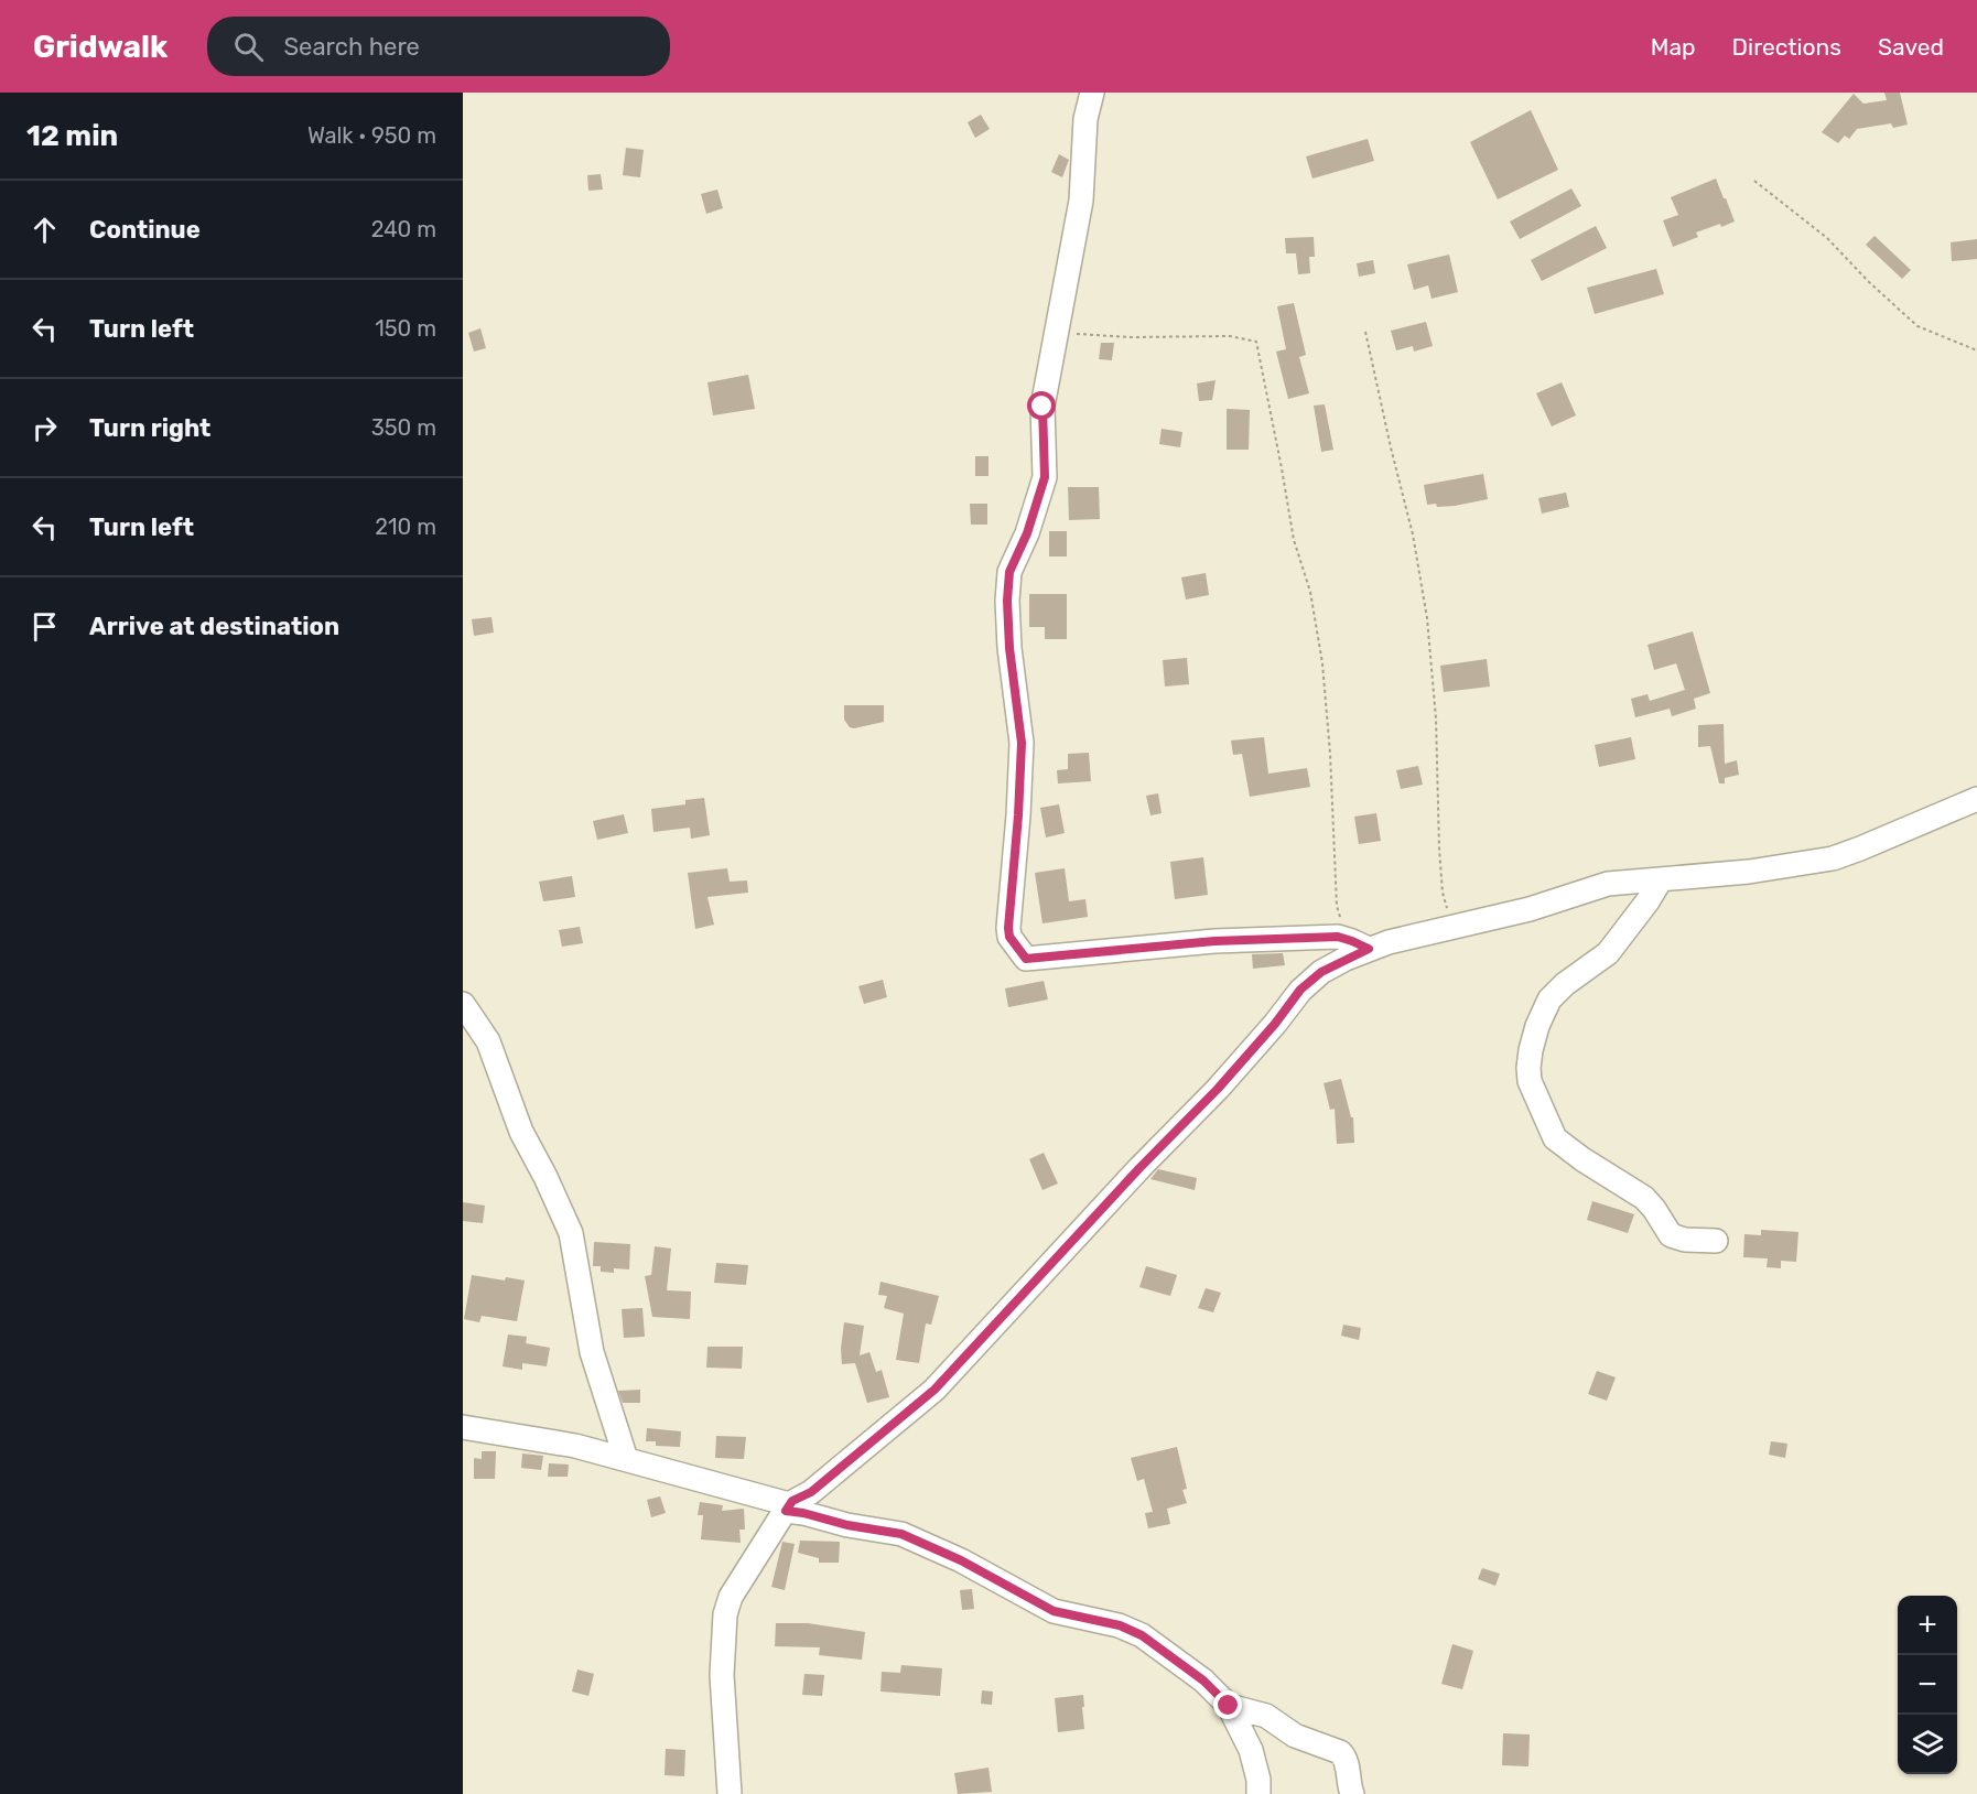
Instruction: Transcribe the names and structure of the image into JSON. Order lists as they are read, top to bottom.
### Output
{
  "page": {
    "header": "Gridwalk",
    "search": "Search here",
    "nav": ["Map", "Directions", "Saved"],
    "heading": ["12 min", "Walk · 950 m"],
    "list": [
      ["Continue", "240 m"],
      ["Turn left", "150 m"],
      ["Turn right", "350 m"],
      ["Turn left", "210 m"],
      "Arrive at destination"
    ],
    "map_buttons": ["+", "−"]
  }
}
